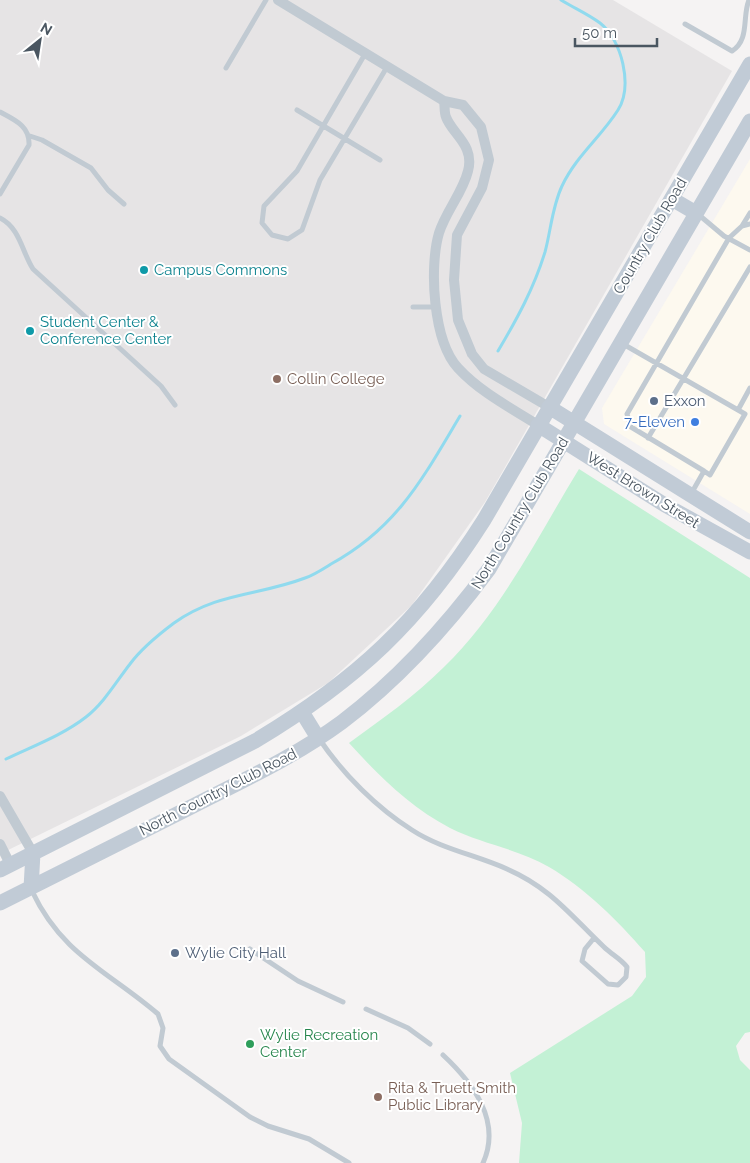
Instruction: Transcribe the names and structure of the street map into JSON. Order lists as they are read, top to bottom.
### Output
{
  "streets": {
    "main road": ["Country Club Road", "West Brown Street", "North Country Club Road"]
  },
  "crossings": [
    ["Country Club Road", "West Brown Street"],
    ["Country Club Road", "North Country Club Road"],
    ["West Brown Street", "North Country Club Road"]
  ],
  "places": [
    "Campus Commons",
    "Student Center & Conference Center",
    "Collin College",
    "Exxon",
    "7-Eleven",
    "Wylie City Hall",
    "Wylie Recreation Center",
    "Rita & Truett Smith Public Library"
  ],
  "scale_bar": "50 m",
  "north": "top right"
}
